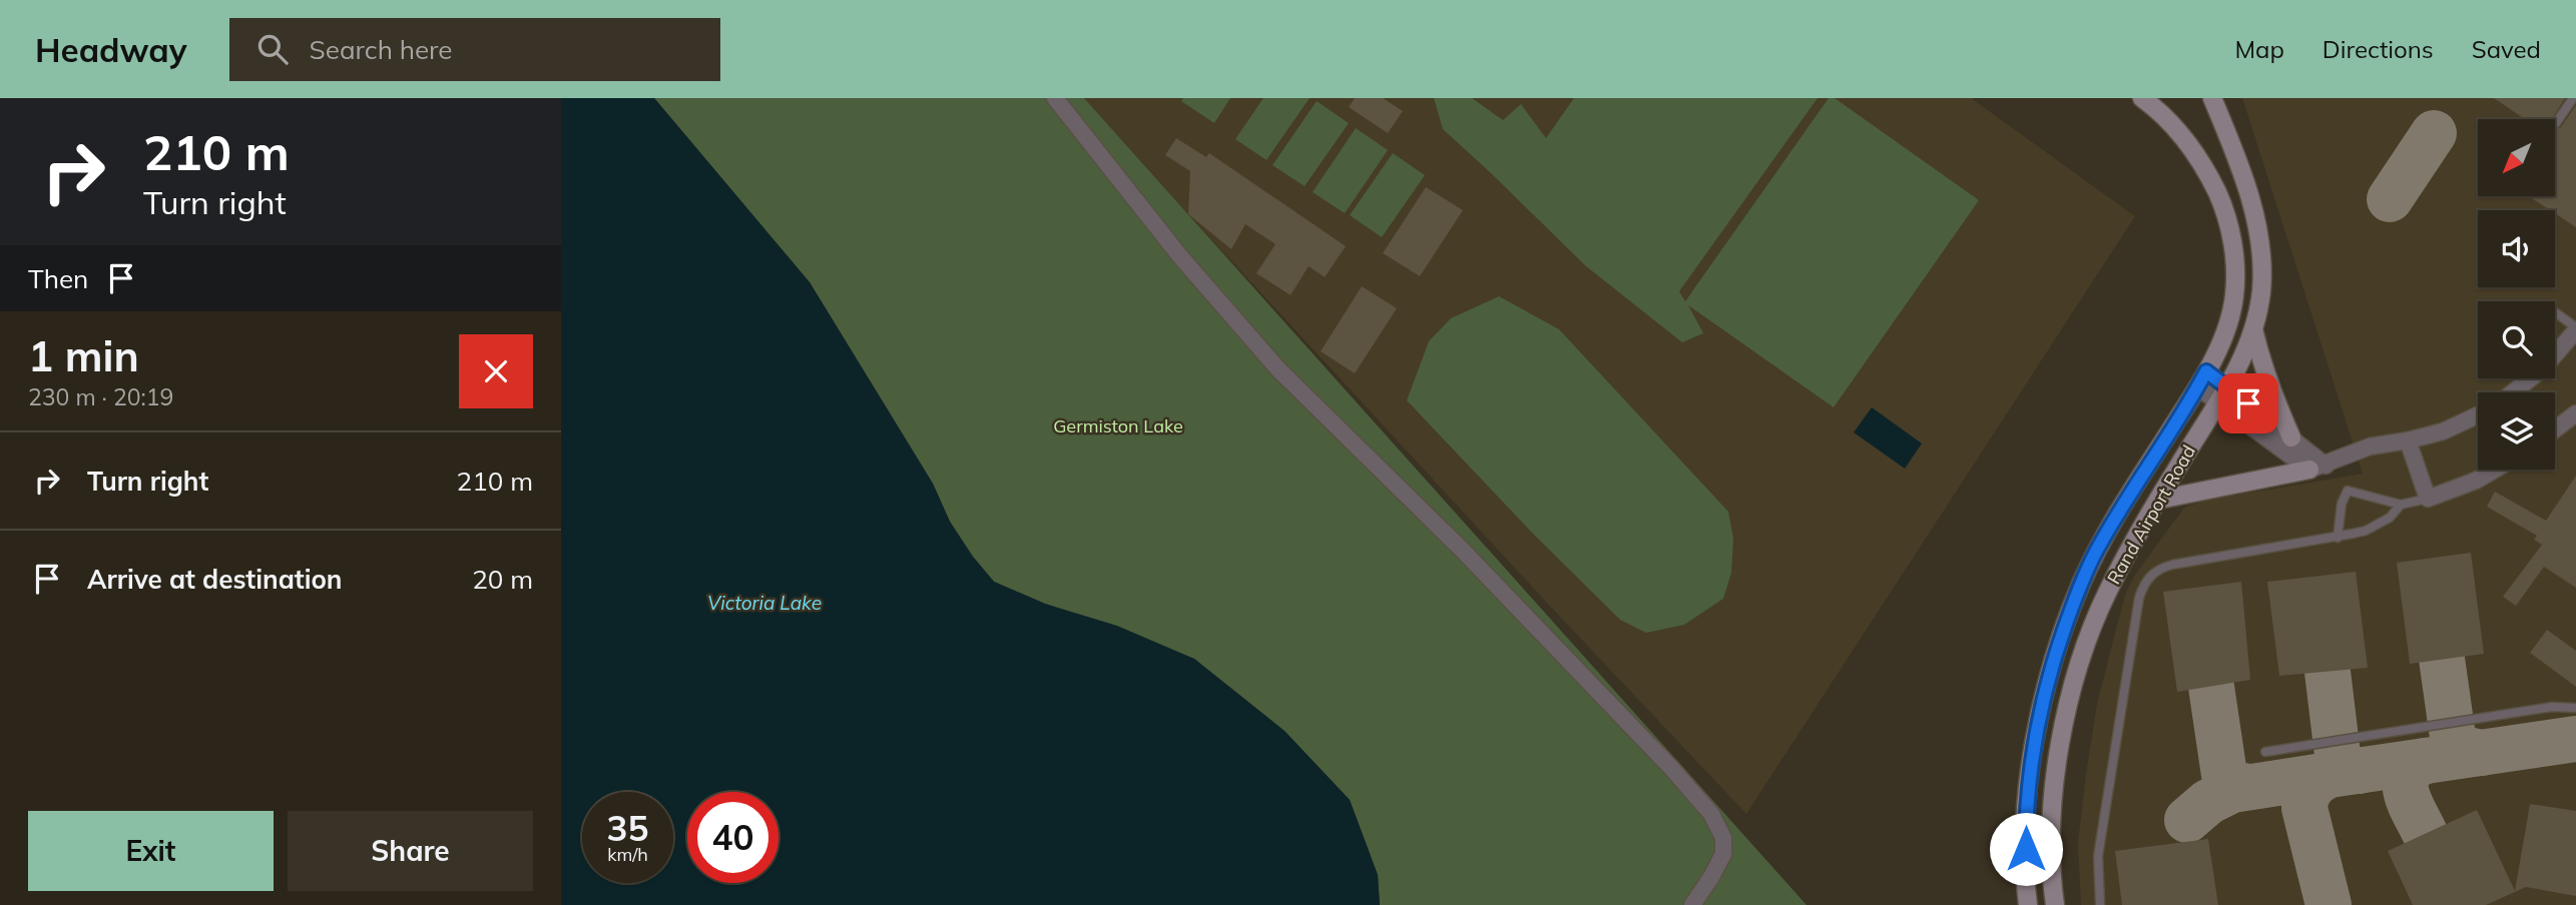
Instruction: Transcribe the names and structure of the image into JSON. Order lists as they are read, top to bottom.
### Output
{
  "streets": {
    "street": ["Rand Airport Road"]
  },
  "water": ["Victoria Lake"],
  "parks": ["Germiston Lake"],
  "north": "bottom left",
  "page": {
    "header": "Headway",
    "search": "Search here",
    "nav": ["Map", "Directions", "Saved"],
    "turn": ["210 m", "Turn right"],
    "then": "Then",
    "heading": ["1 min", "230 m · 20:19"],
    "list": [
      {
        "name": "Turn right",
        "value": "210 m"
      },
      {
        "name": "Arrive at destination",
        "value": "20 m"
      }
    ],
    "speed": "35 km/h",
    "limit": "40",
    "buttons": ["Exit", "Share"]
  }
}
